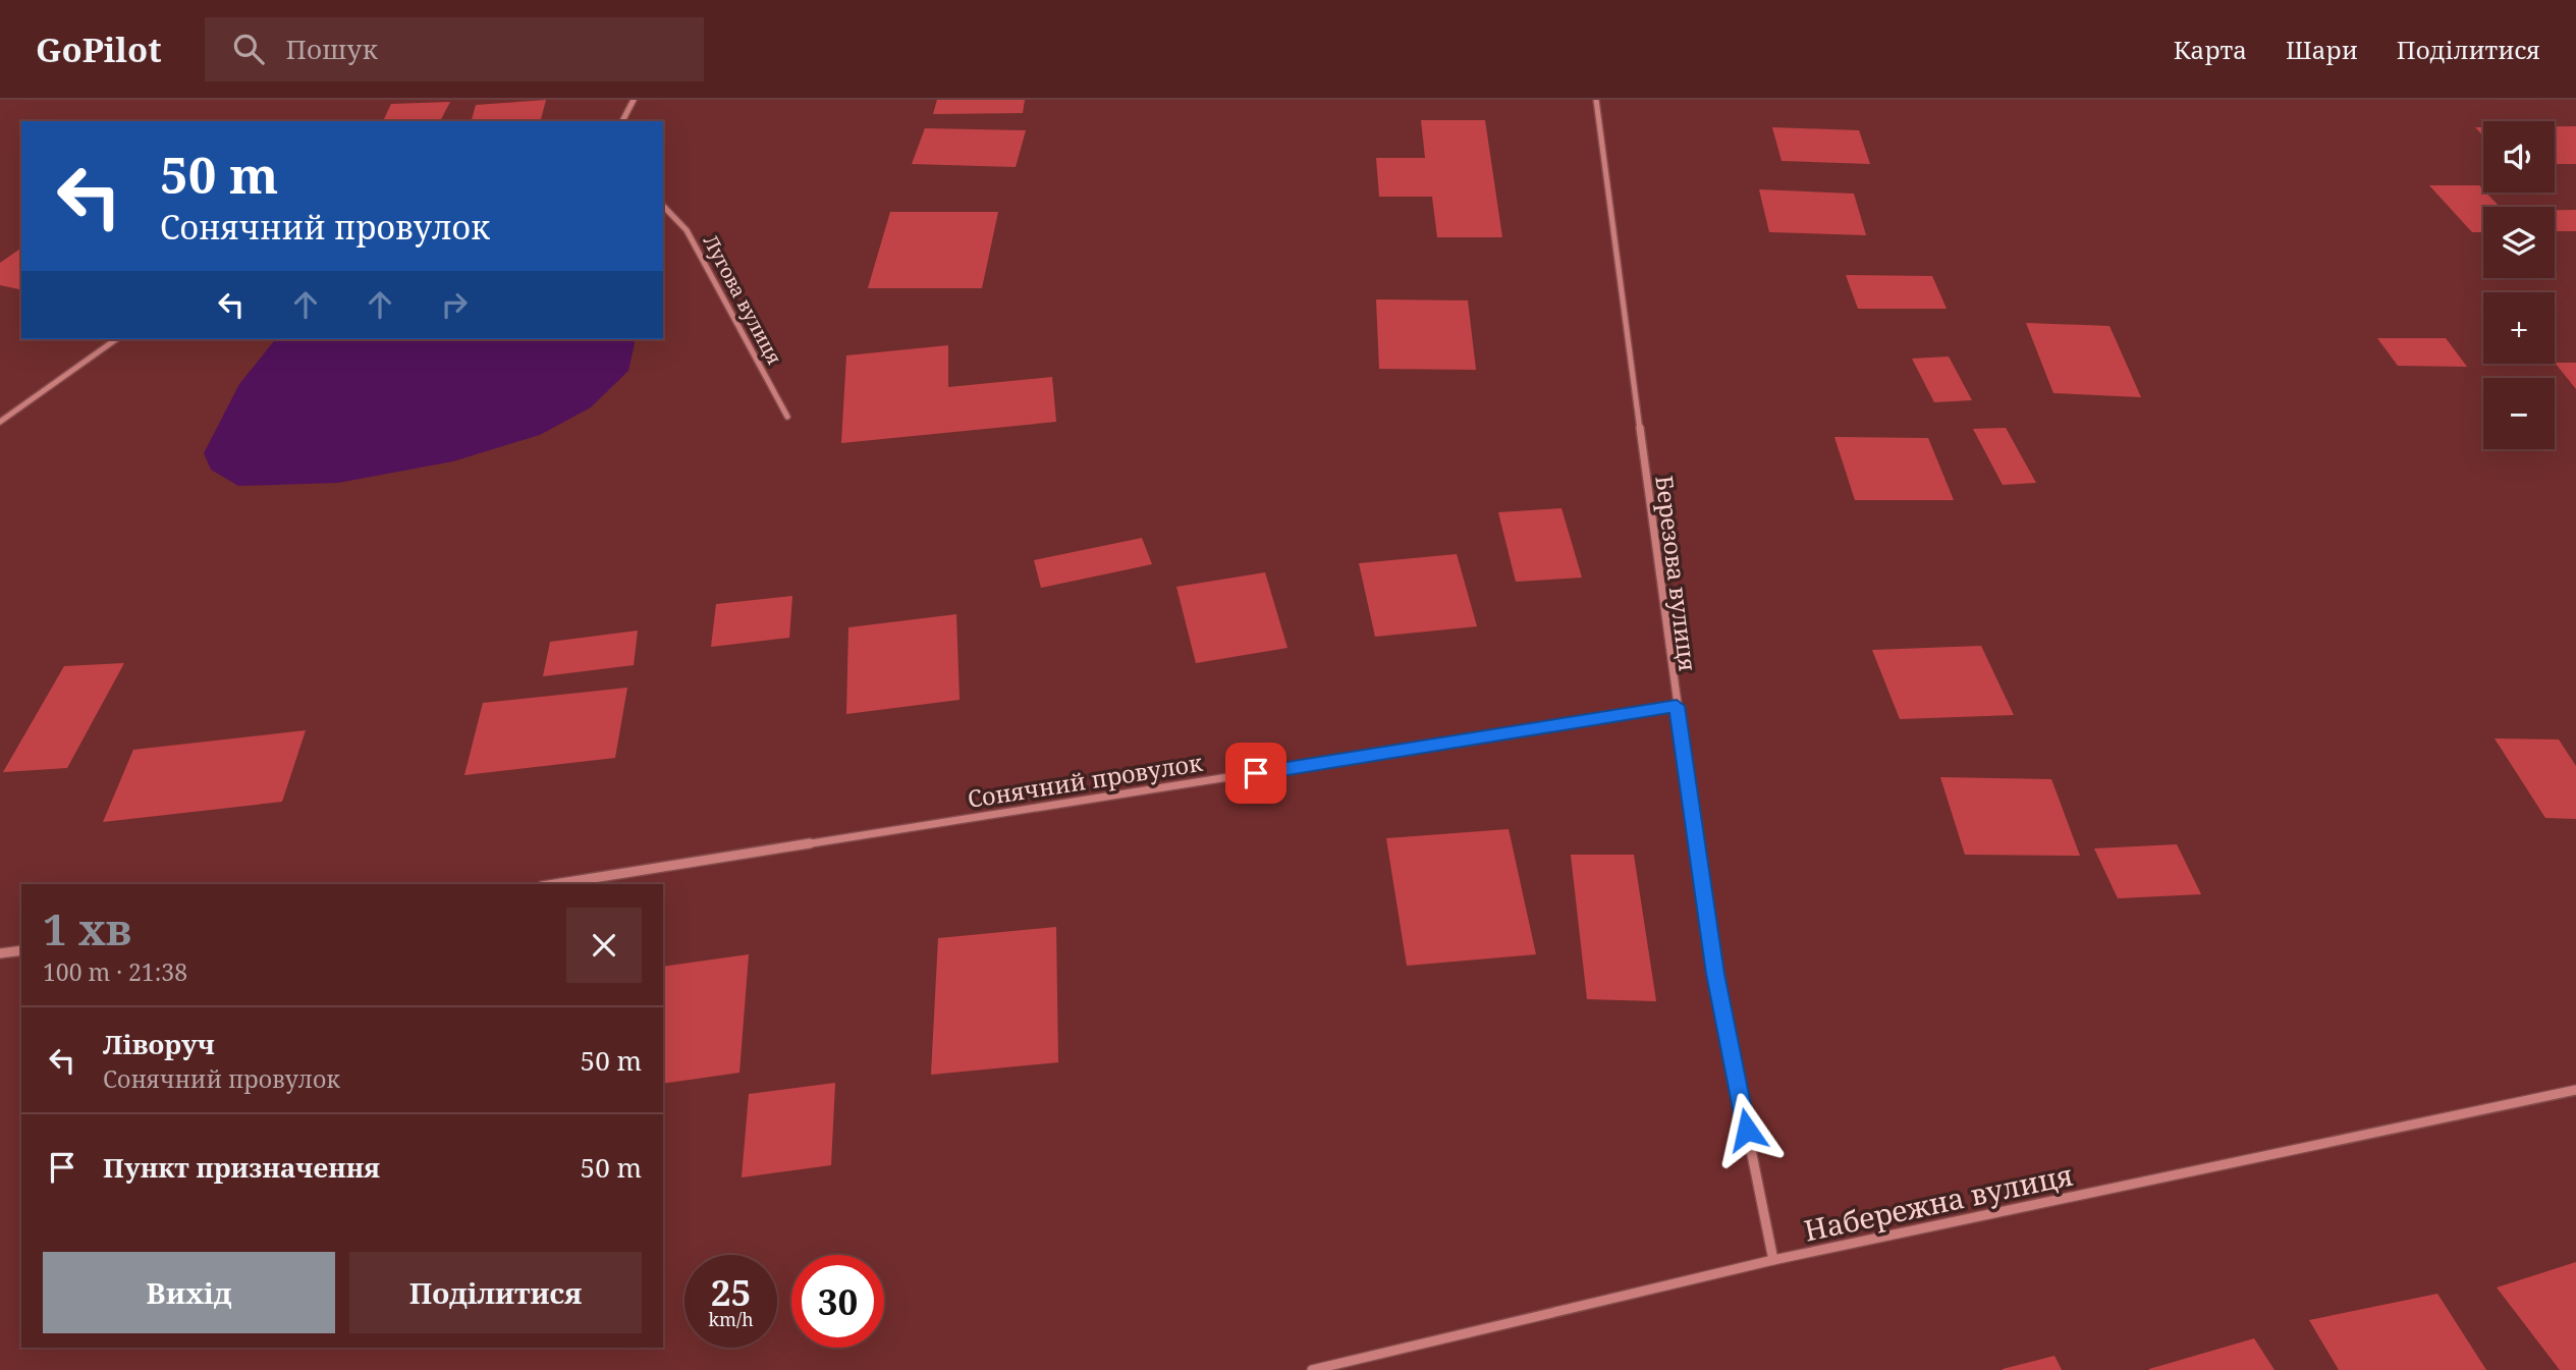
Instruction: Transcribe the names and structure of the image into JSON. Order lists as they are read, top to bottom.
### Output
{
  "streets": {
    "street": [
      "Лугова вулиця",
      "Березова вулиця",
      "Сонячний провулок",
      "Набережна вулиця"
    ]
  },
  "crossings": [
    ["Березова вулиця", "Сонячний провулок"],
    ["Березова вулиця", "Набережна вулиця"]
  ],
  "page": {
    "header": "GoPilot",
    "search": "Пошук",
    "nav": ["Карта", "Шари", "Поділитися"],
    "map_buttons": ["+", "−"],
    "turn": ["50 m", "Сонячний провулок"],
    "heading": ["1 хв", "100 m · 21:38"],
    "list": [
      {
        "name": "Ліворуч",
        "note": "Сонячний провулок",
        "value": "50 m"
      },
      {
        "name": "Пункт призначення",
        "value": "50 m"
      }
    ],
    "buttons": ["Вихід", "Поділитися"],
    "speed": "25 km/h",
    "limit": "30"
  }
}
